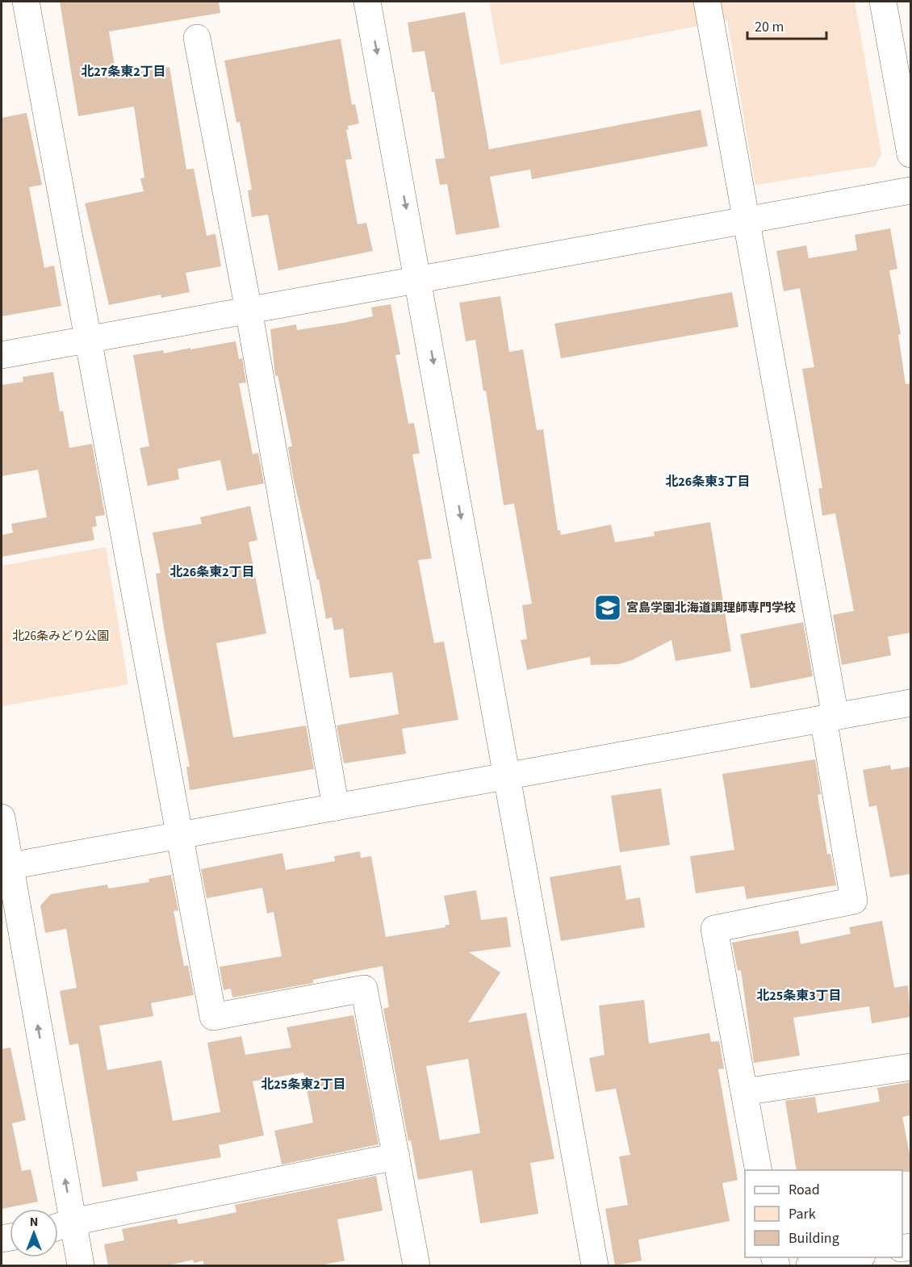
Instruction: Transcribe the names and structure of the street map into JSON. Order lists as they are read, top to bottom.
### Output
{
  "districts": [
    "北27条東2丁目",
    "北26条東3丁目",
    "北26条東2丁目",
    "北25条東3丁目",
    "北25条東2丁目"
  ],
  "parks": ["北26条みどり公園"],
  "places": {
    "school or university": ["宮島学園北海道調理師専門学校"]
  },
  "legend": ["Road", "Park", "Building"],
  "scale_bar": "20 m",
  "north": "top"
}
